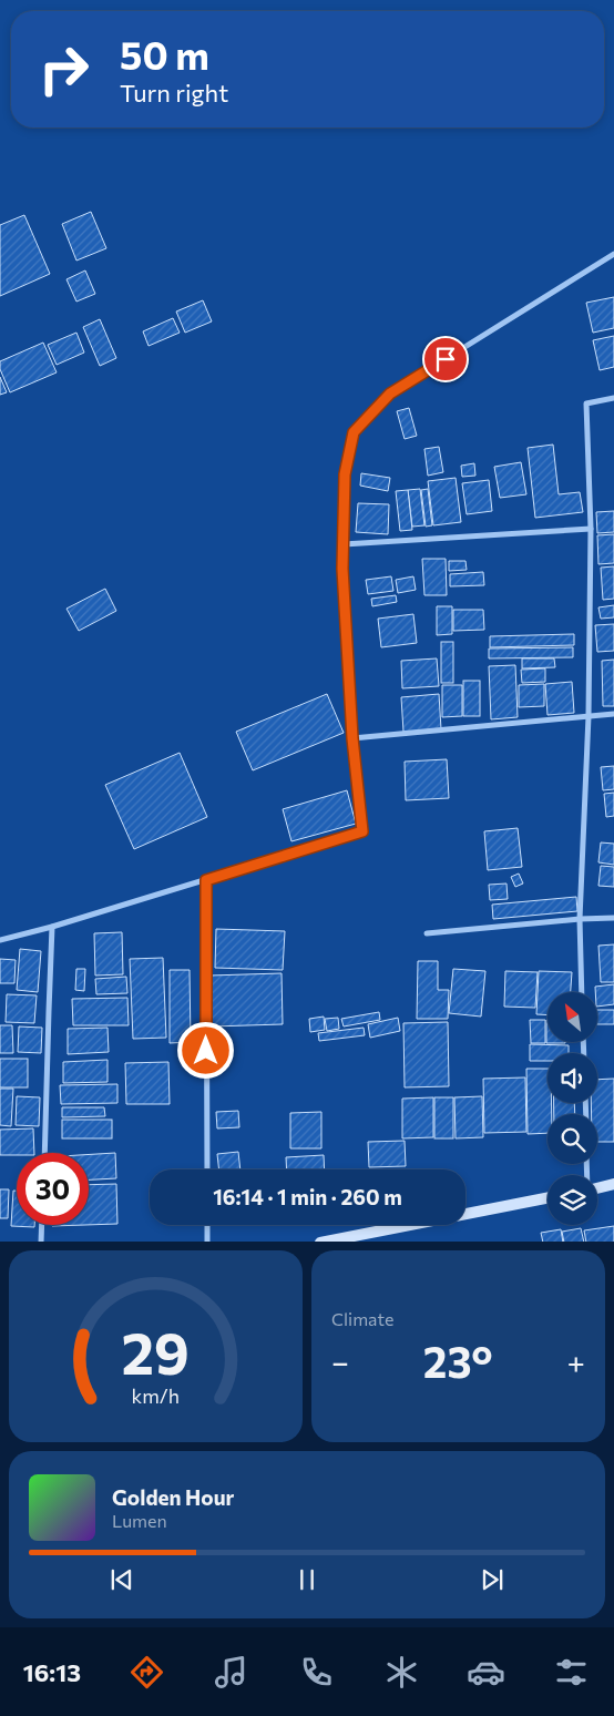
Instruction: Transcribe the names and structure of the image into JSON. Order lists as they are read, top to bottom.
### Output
{
  "north": "top left",
  "page": {
    "turn": ["50 m", "Turn right"],
    "limit": "30",
    "trip": "16:14 · 1 min · 260 m",
    "tile": "Climate",
    "heat": ["−", "23°", "+"],
    "song": ["Golden Hour", "Lumen"],
    "tabs": "16:13",
    "gauge": ["29", "km/h"]
  }
}
